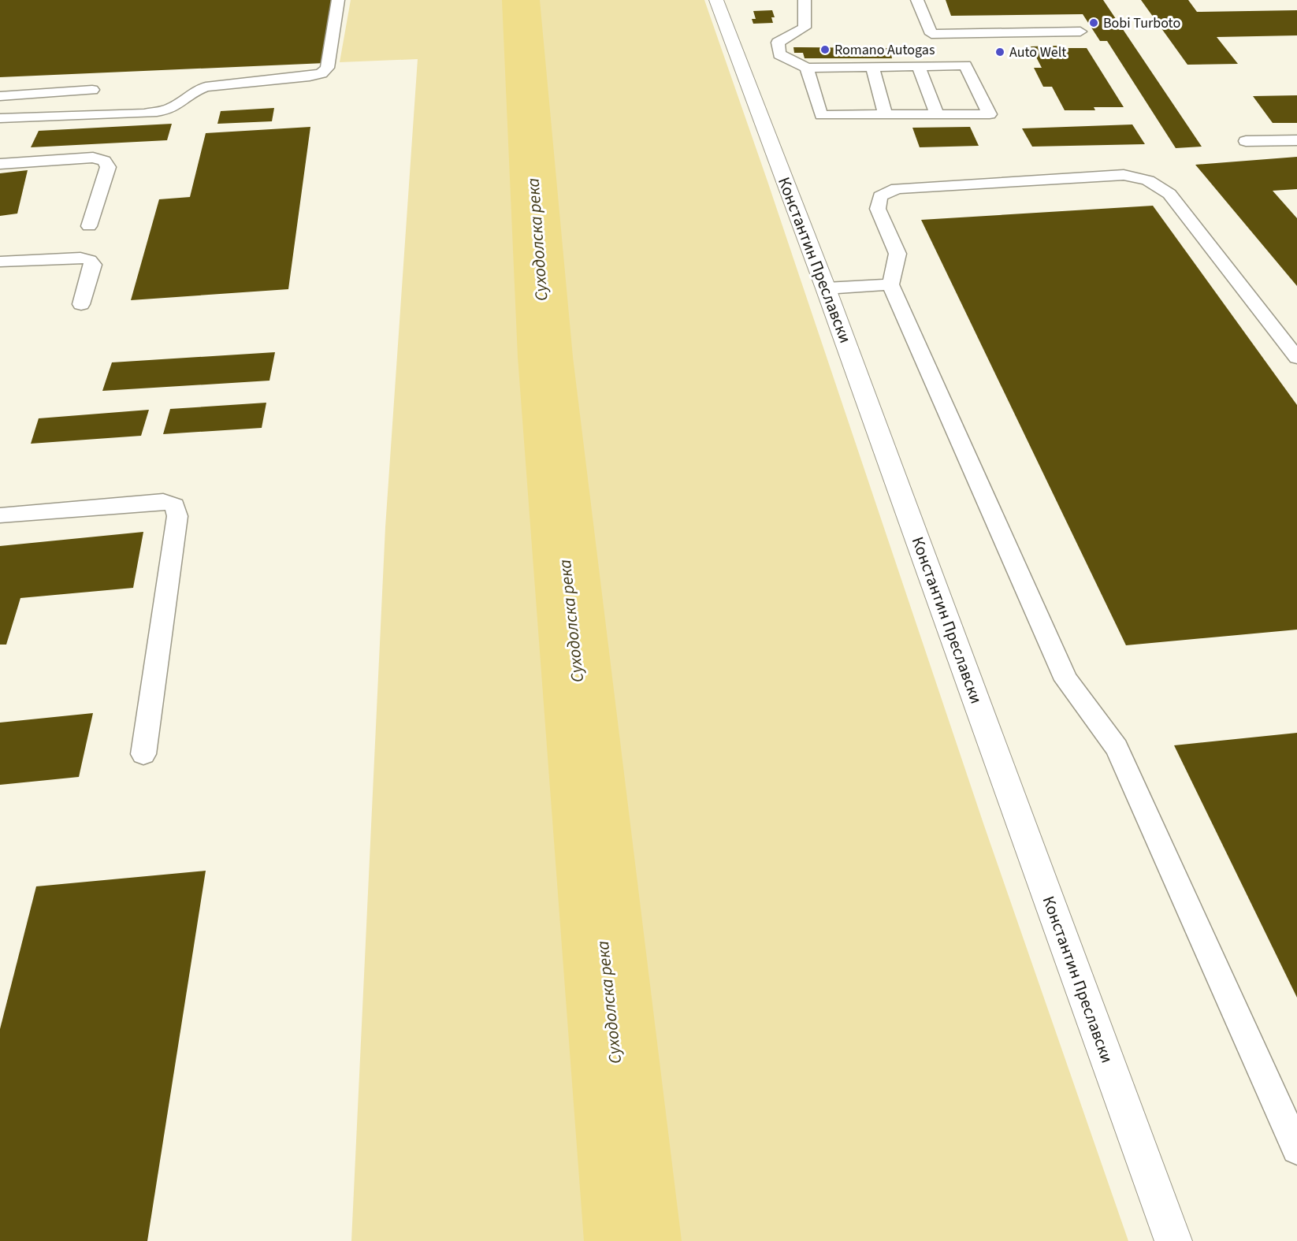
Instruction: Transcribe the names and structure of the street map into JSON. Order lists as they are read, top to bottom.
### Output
{
  "streets": {
    "street": ["Константин Преславски"]
  },
  "water": ["Суходолска река"],
  "places": ["Bobi Turboto", "Romano Autogas", "Auto Welt"]
}
